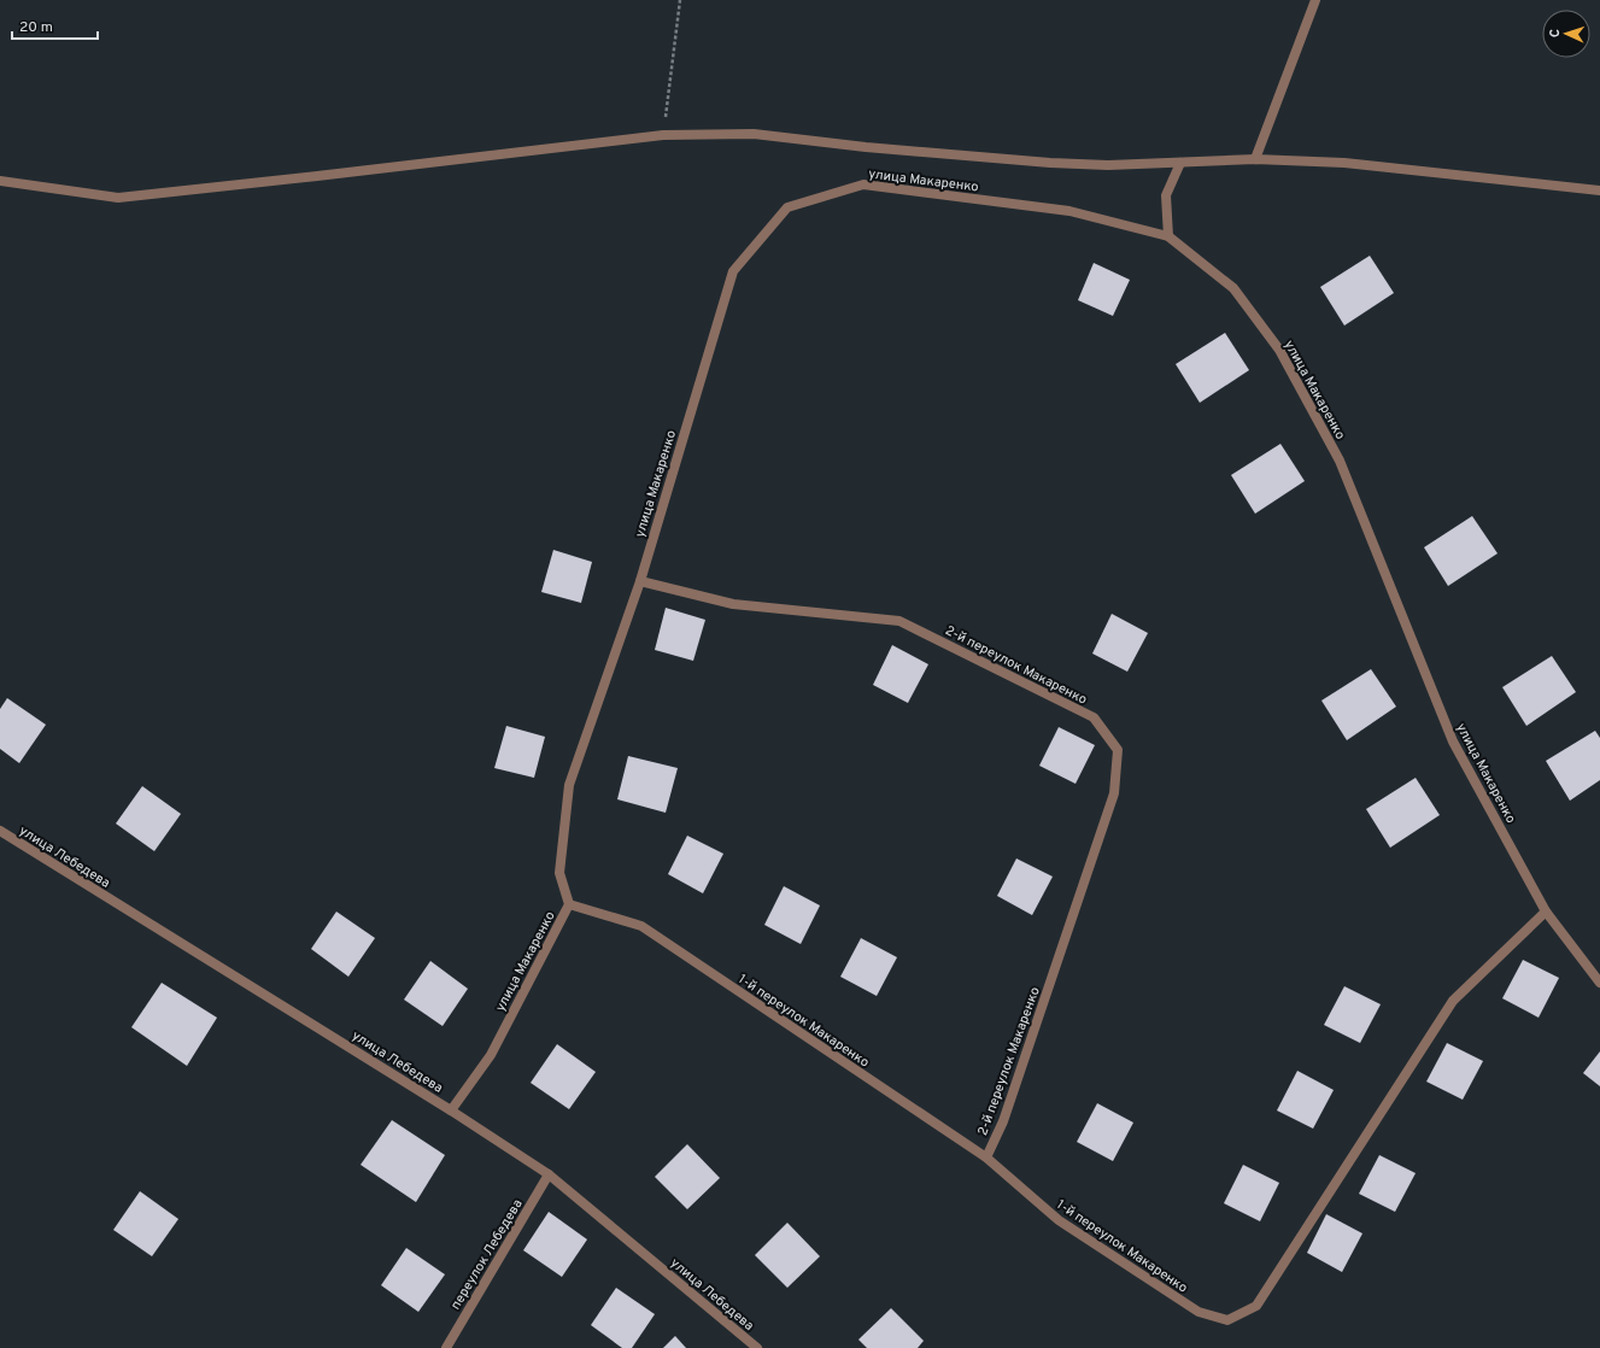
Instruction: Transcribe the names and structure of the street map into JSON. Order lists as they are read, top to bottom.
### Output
{
  "streets": {
    "street": [
      "улица Макаренко",
      "2-й переулок Макаренко",
      "улица Лебедева",
      "1-й переулок Макаренко",
      "переулок Лебедева"
    ]
  },
  "crossings": [
    ["улица Макаренко", "2-й переулок Макаренко"],
    ["улица Макаренко", "улица Лебедева"],
    ["улица Макаренко", "1-й переулок Макаренко"],
    ["2-й переулок Макаренко", "1-й переулок Макаренко"],
    ["улица Лебедева", "переулок Лебедева"]
  ],
  "scale_bar": "20 m",
  "north": "left"
}
